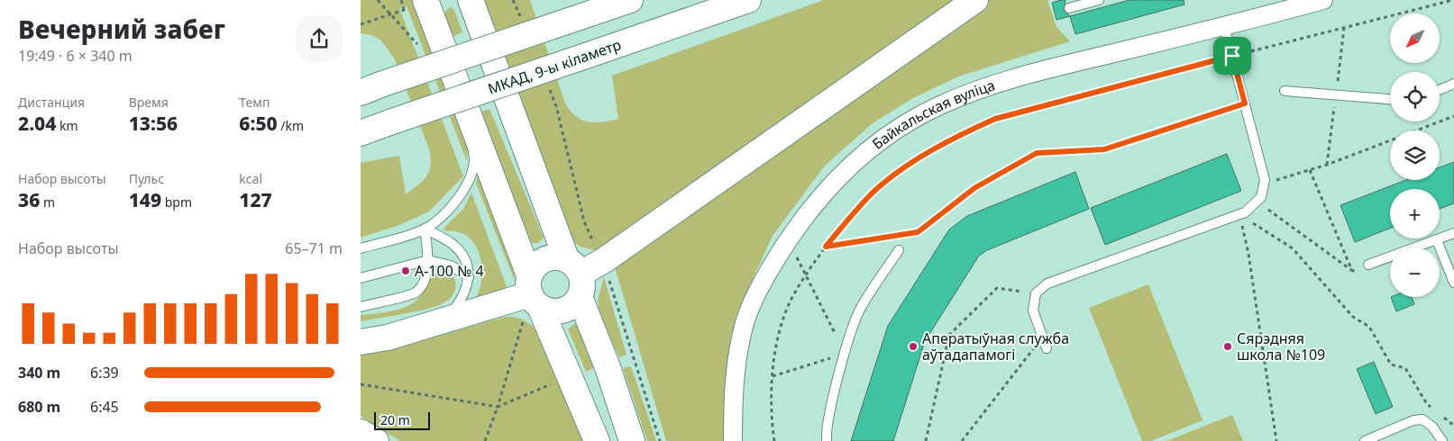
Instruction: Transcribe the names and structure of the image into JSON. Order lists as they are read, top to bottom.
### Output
{
  "streets": {
    "main road": ["МКАД, 9-ы кіламетр"],
    "street": ["Байкальская вуліца"]
  },
  "places": ["А-100 № 4", "Аператыўная служба аўтадапамогі", "Сярэдняя школа №109"],
  "scale_bar": "20 m",
  "north": "bottom left",
  "page": {
    "heading": ["Вечерний забег", "19:49 · 6 × 340 m"],
    "map_buttons": ["+", "−"],
    "stats": [
      ["Дистанция", "2.04 km"],
      ["Время", "13:56"],
      ["Темп", "6:50 /km"],
      ["Набор высоты", "36 m"],
      ["Пульс", "149 bpm"],
      ["kcal", "127"]
    ],
    "chart": ["Набор высоты", "65–71 m"],
    "list": [
      {
        "name": "340 m",
        "note": "6:39"
      },
      {
        "name": "680 m",
        "note": "6:45"
      }
    ],
    "scale": "20 m"
  }
}
